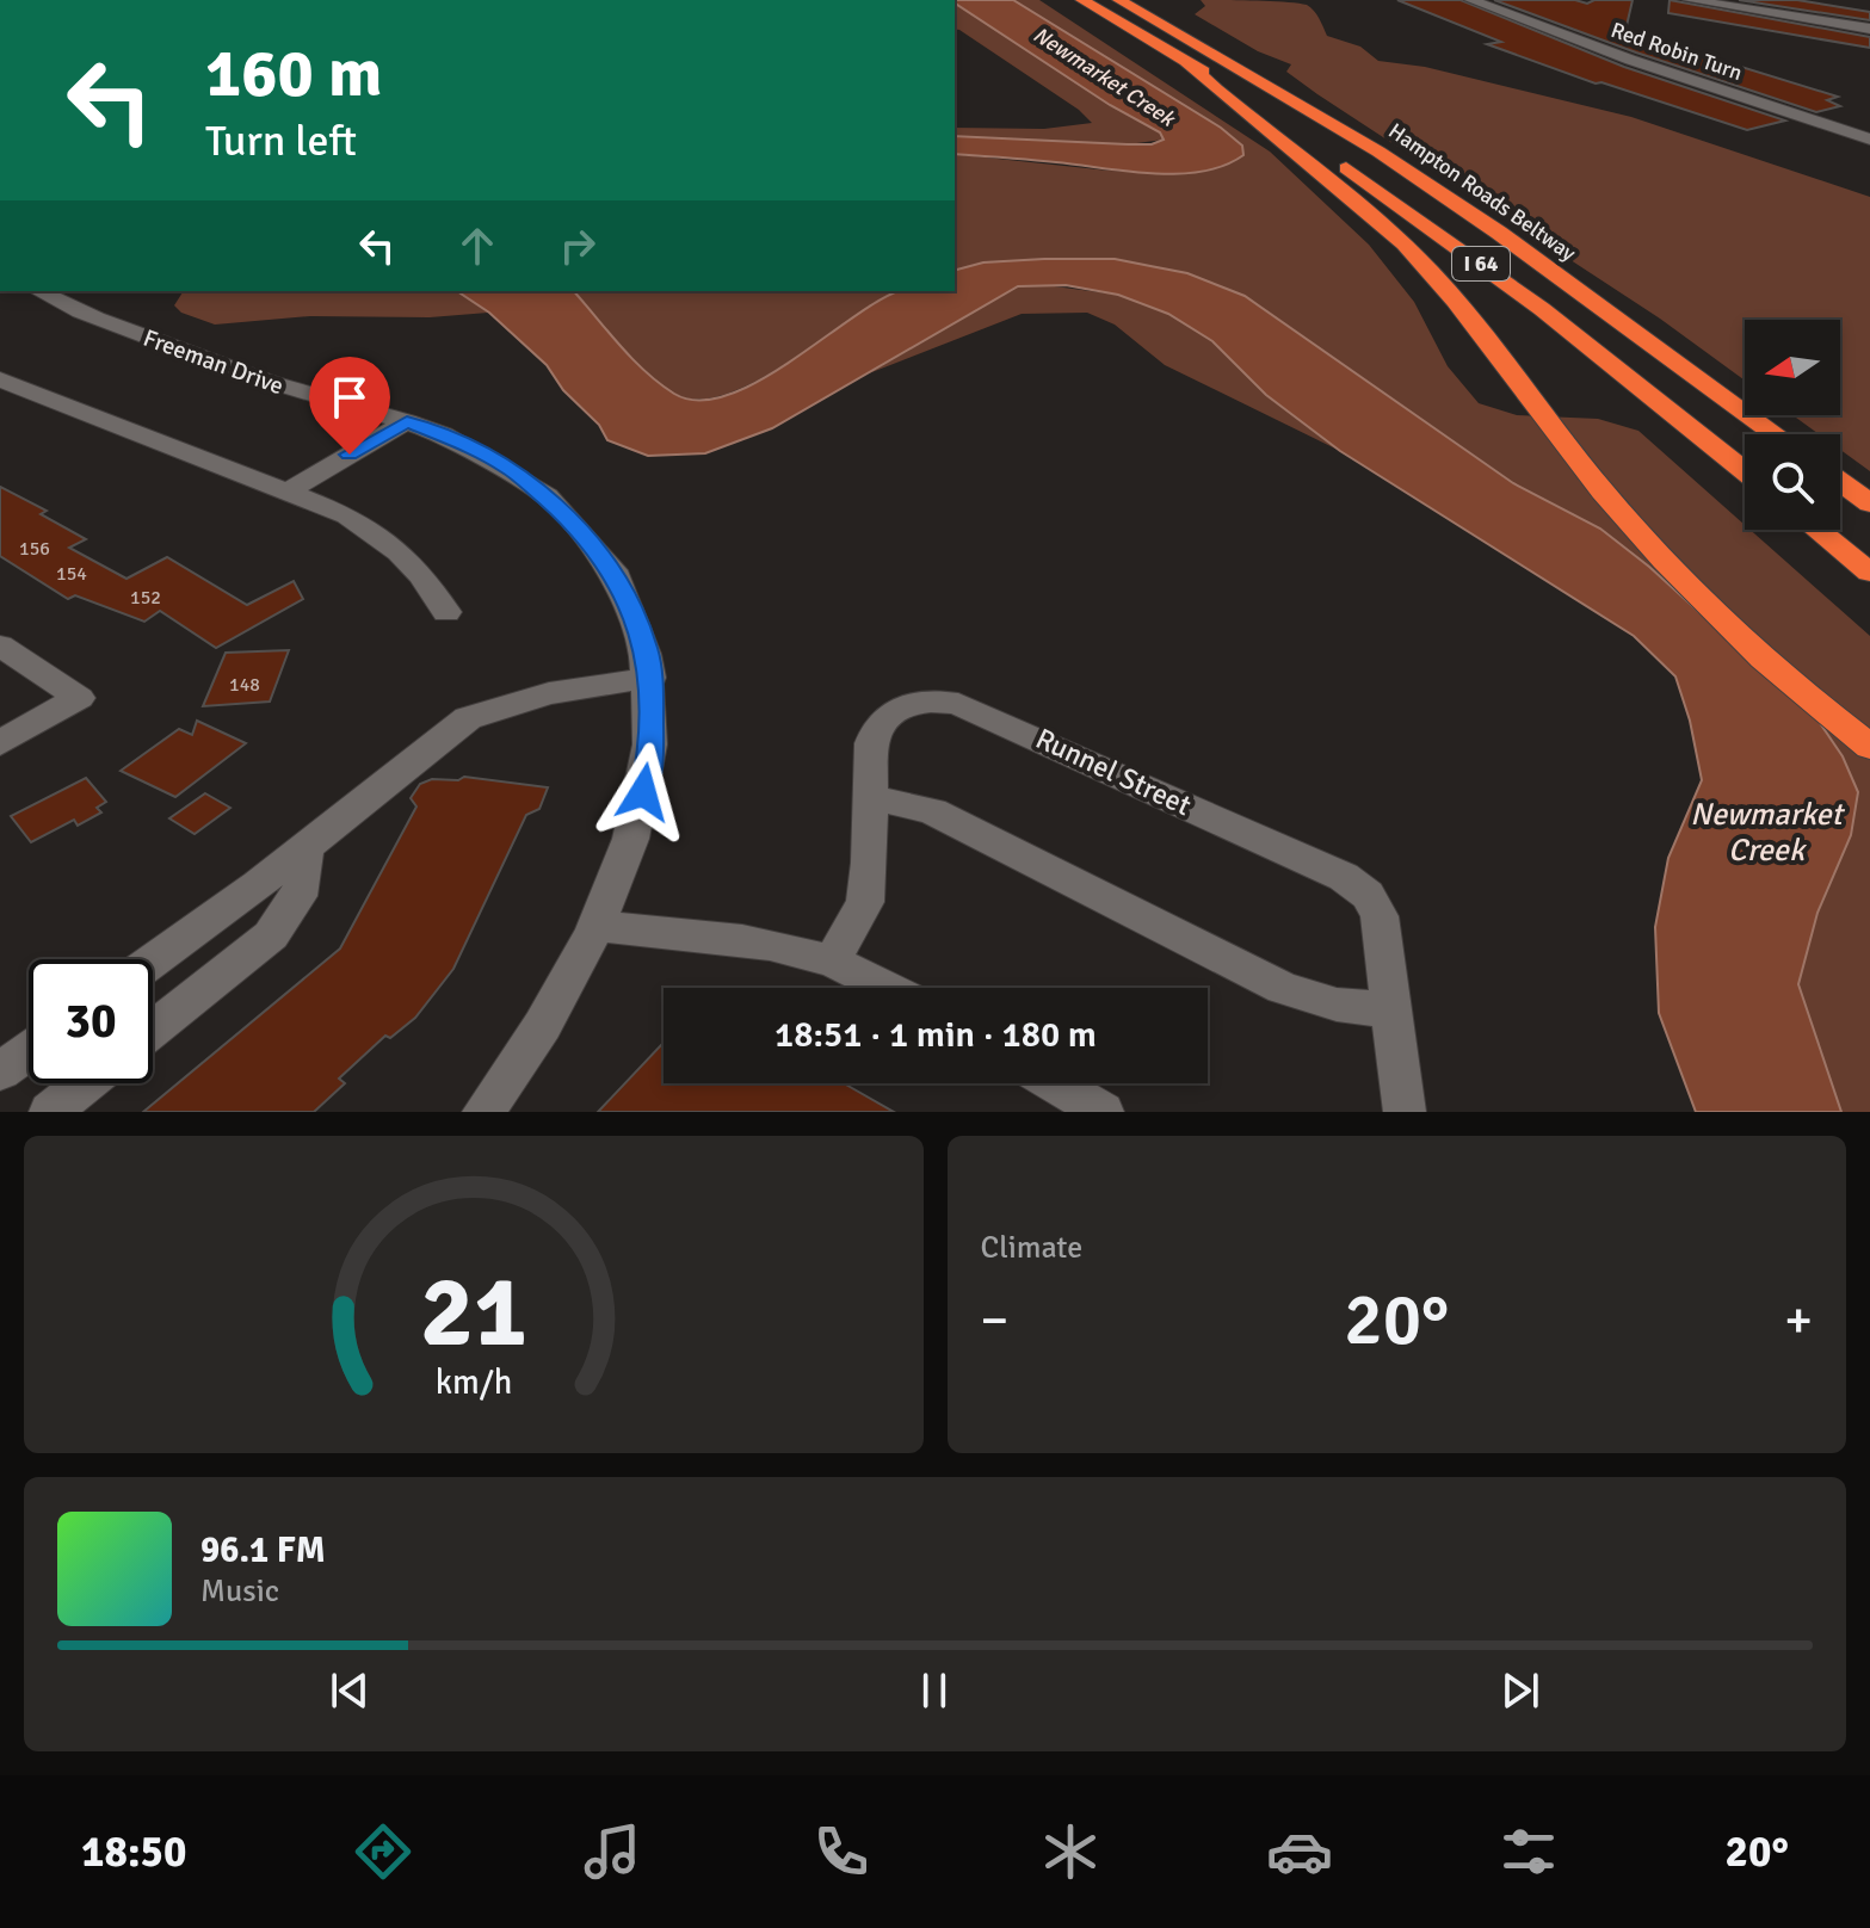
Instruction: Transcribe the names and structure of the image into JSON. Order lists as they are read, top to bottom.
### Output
{
  "streets": {
    "highway": ["Hampton Roads Beltway", "I 64"],
    "street": ["Red Robin Turn", "Freeman Drive", "Runnel Street"]
  },
  "water": ["Newmarket Creek"],
  "house_numbers": [
    "156",
    "154",
    "152",
    "148"
  ],
  "north": "left",
  "page": {
    "turn": ["160 m", "Turn left"],
    "limit": "30",
    "trip": "18:51 · 1 min · 180 m",
    "tile": "Climate",
    "heat": ["−", "20°", "+"],
    "song": ["96.1 FM", "Music"],
    "tabs": ["18:50", "20°"],
    "gauge": ["21", "km/h"]
  }
}
